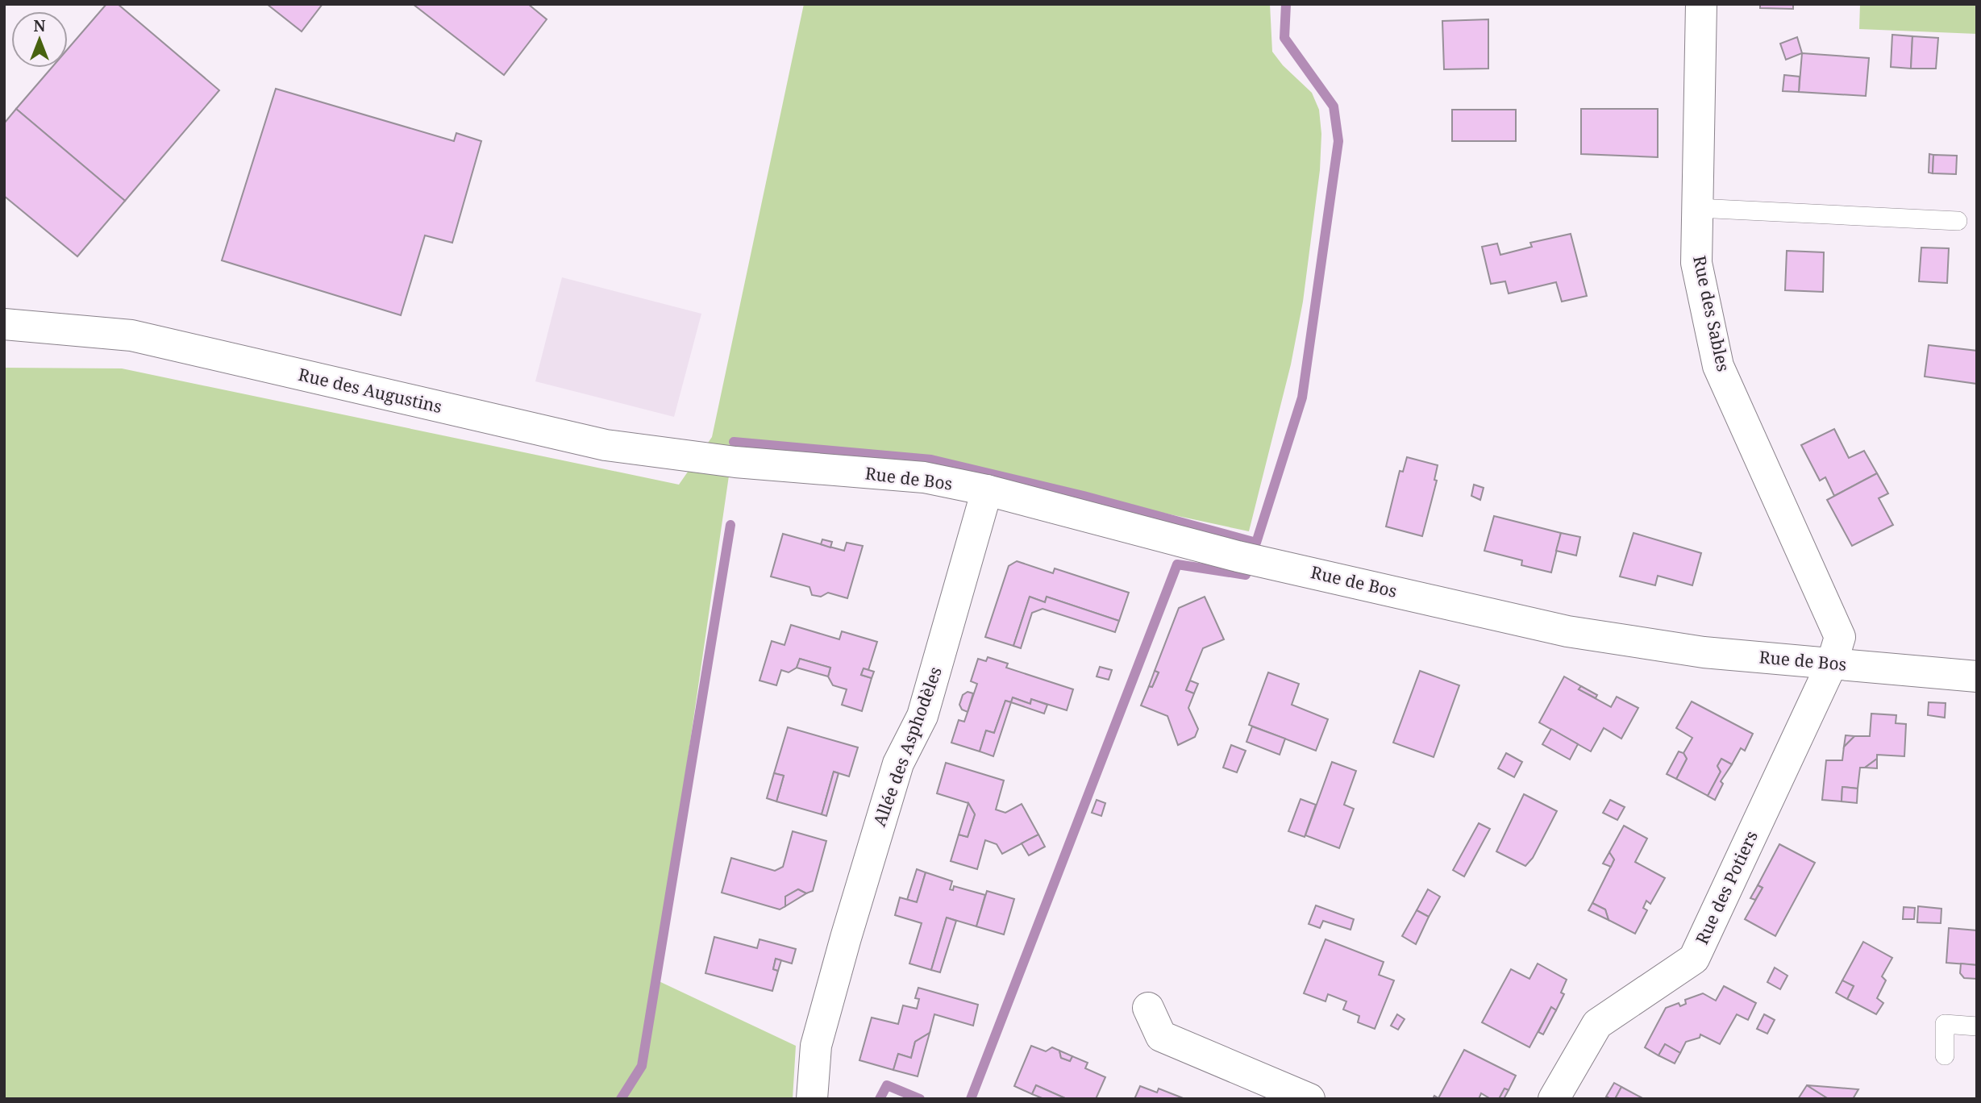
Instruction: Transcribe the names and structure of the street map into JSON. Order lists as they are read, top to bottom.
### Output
{
  "streets": {
    "street": [
      "Rue des Sables",
      "Rue des Augustins",
      "Rue de Bos",
      "Allée des Asphodèles",
      "Rue des Potiers"
    ]
  },
  "crossings": [
    ["Rue des Sables", "Rue de Bos"],
    ["Rue des Sables", "Rue des Potiers"],
    ["Rue des Augustins", "Rue de Bos"],
    ["Rue de Bos", "Allée des Asphodèles"],
    ["Rue de Bos", "Rue des Potiers"]
  ],
  "north": "top"
}
